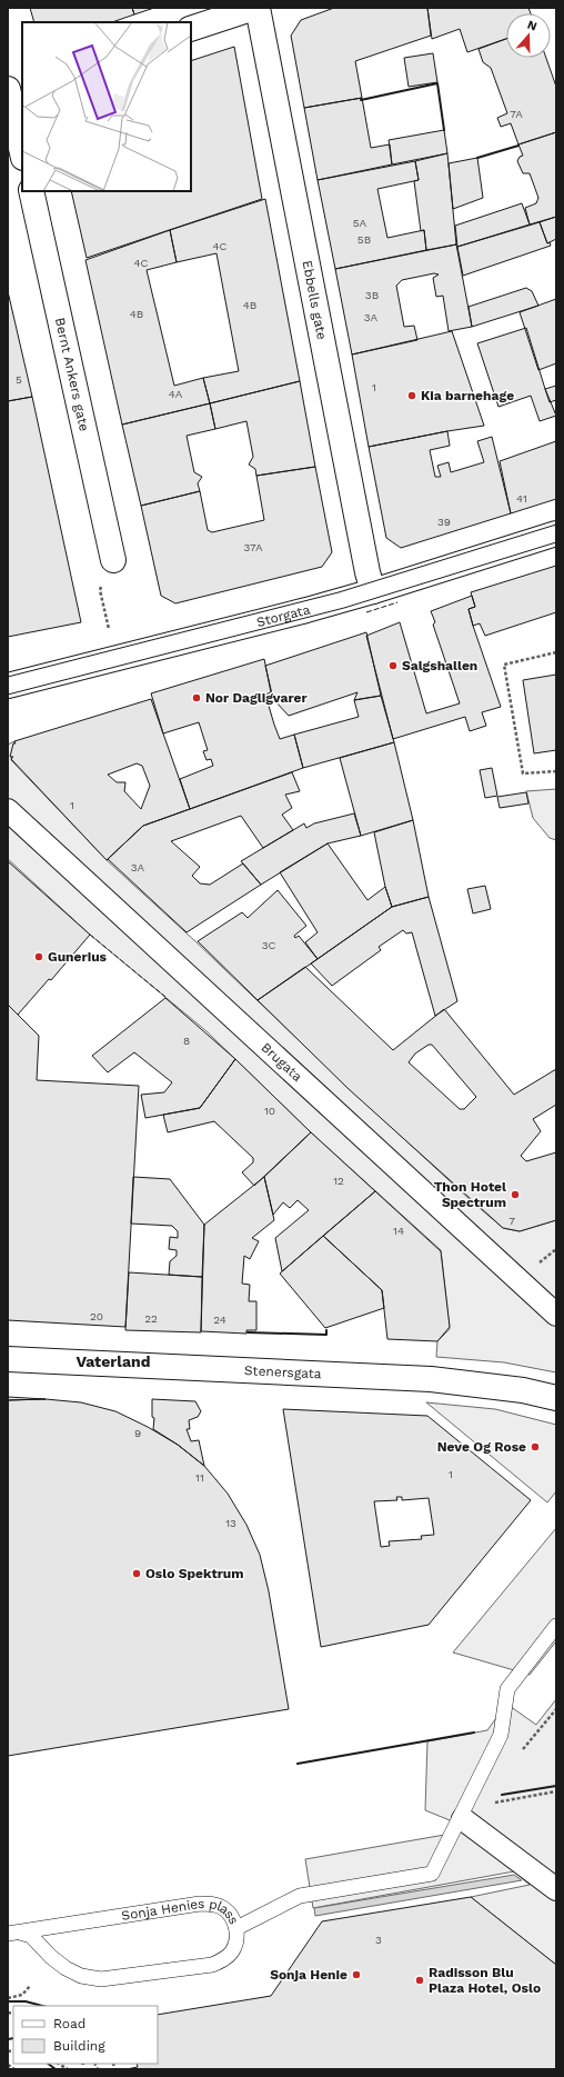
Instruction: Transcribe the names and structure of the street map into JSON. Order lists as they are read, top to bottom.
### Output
{
  "streets": {
    "street": [
      "Ebbells gate",
      "Bernt Ankers gate",
      "Storgata",
      "Brugata",
      "Stenersgata"
    ],
    "lane": ["Sonja Henies plass"]
  },
  "crossings": [
    ["Ebbells gate", "Storgata"]
  ],
  "districts": ["Vaterland"],
  "places": [
    "Kia barnehage",
    "Salgshallen",
    "Nor Dagligvarer",
    "Gunerius",
    "Thon Hotel Spectrum",
    "Neve Og Rose",
    "Oslo Spektrum",
    "Sonja Henie",
    "Radisson Blu Plaza Hotel, Oslo"
  ],
  "house_numbers": [
    "7A",
    "5A",
    "5B",
    "4C",
    "4C",
    "3B",
    "4B",
    "4B",
    "3A",
    "5",
    "1",
    "4A",
    "41",
    "39",
    "37A",
    "1",
    "3A",
    "3C",
    "8",
    "10",
    "12",
    "7",
    "14",
    "20",
    "22",
    "24",
    "9",
    "1",
    "11",
    "13",
    "3"
  ],
  "legend": ["Road", "Building"],
  "north": "top"
}
